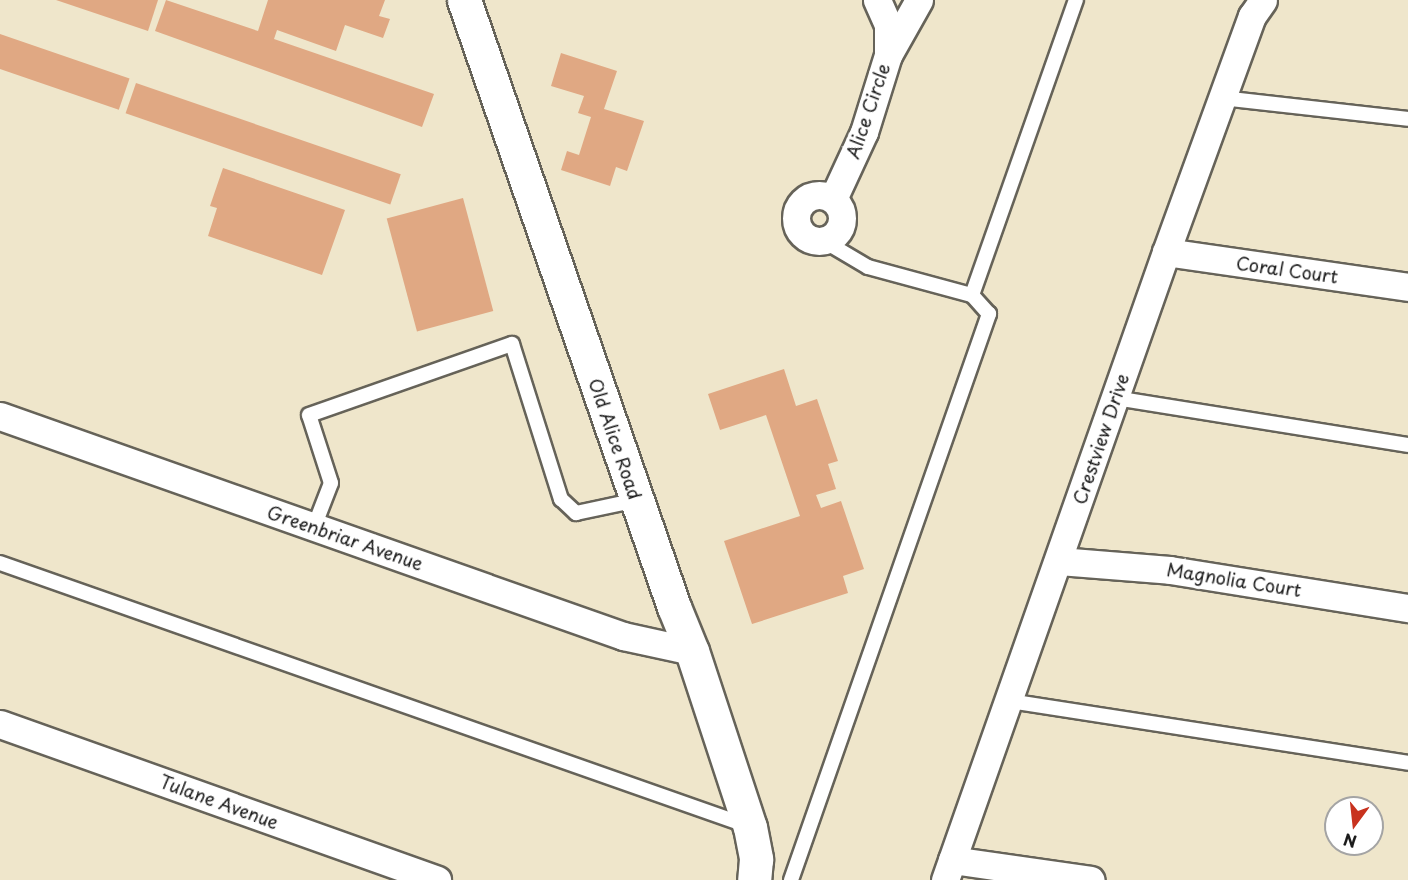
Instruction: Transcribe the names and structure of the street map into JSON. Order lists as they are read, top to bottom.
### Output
{
  "streets": {
    "street": [
      "Alice Circle",
      "Coral Court",
      "Old Alice Road",
      "Crestview Drive",
      "Greenbriar Avenue",
      "Magnolia Court",
      "Tulane Avenue"
    ]
  },
  "crossings": [
    ["Coral Court", "Crestview Drive"],
    ["Old Alice Road", "Greenbriar Avenue"],
    ["Crestview Drive", "Magnolia Court"]
  ],
  "north": "bottom"
}
